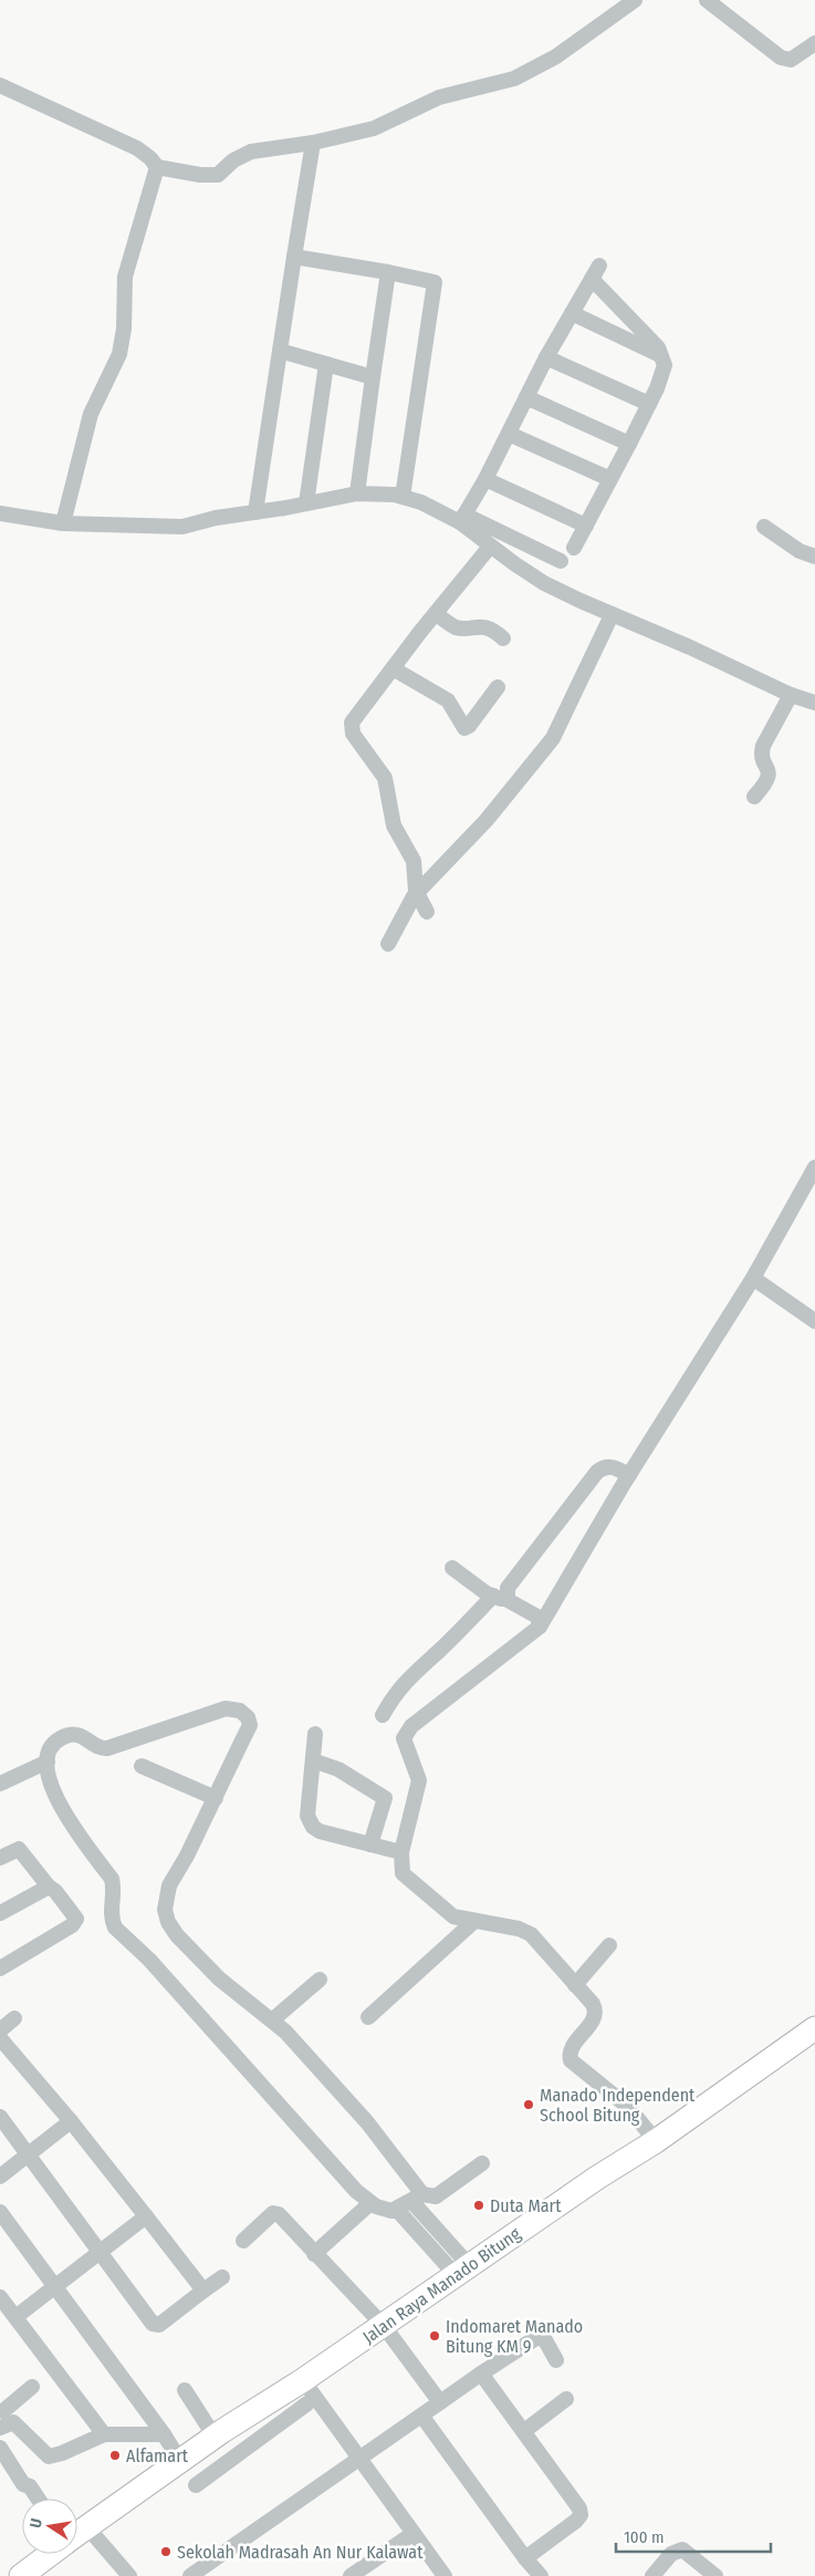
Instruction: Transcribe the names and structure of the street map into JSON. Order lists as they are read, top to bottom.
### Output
{
  "streets": {
    "highway": ["Jalan Raya Manado Bitung"]
  },
  "places": [
    "Manado Independent School Bitung",
    "Duta Mart",
    "Indomaret Manado Bitung KM 9",
    "Alfamart",
    "Sekolah Madrasah An Nur Kalawat"
  ],
  "scale_bar": "100 m",
  "north": "left"
}
